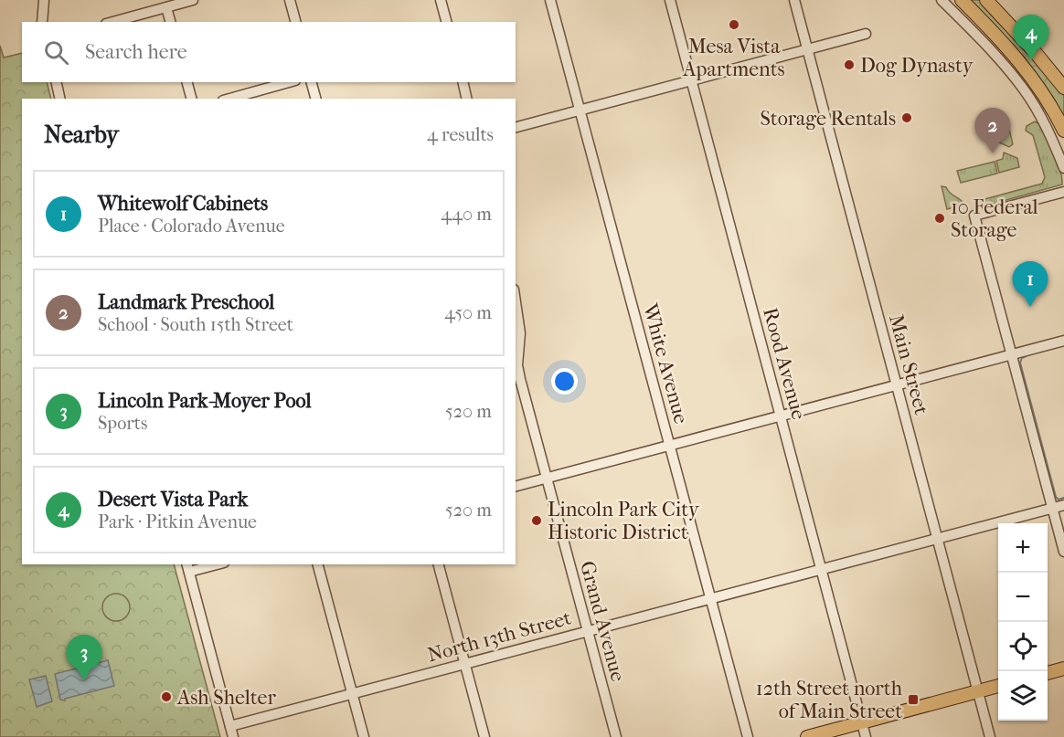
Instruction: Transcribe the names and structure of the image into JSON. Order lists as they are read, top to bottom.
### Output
{
  "streets": {
    "street": [
      "White Avenue",
      "Rood Avenue",
      "Main Street",
      "Grand Avenue",
      "North 13th Street"
    ]
  },
  "crossings": [
    ["White Avenue", "North 13th Street"],
    ["Rood Avenue", "North 13th Street"],
    ["Main Street", "North 13th Street"],
    ["Grand Avenue", "North 13th Street"]
  ],
  "places": {
    "other": [
      "Mesa Vista Apartments",
      "Dog Dynasty",
      "Storage Rentals",
      "10 Federal Storage",
      "Lincoln Park City Historic District",
      "Ash Shelter"
    ],
    "transit": ["12th Street north of Main Street"]
  },
  "page": {
    "pins": [
      "4",
      "2",
      "1",
      "3"
    ],
    "search": "Search here",
    "heading": ["Nearby", "4 results"],
    "list": [
      {
        "mark": "1",
        "name": "Whitewolf Cabinets",
        "note": "Place · Colorado Avenue",
        "value": "440 m"
      },
      {
        "mark": "2",
        "name": "Landmark Preschool",
        "note": "School · South 15th Street",
        "value": "450 m"
      },
      {
        "mark": "3",
        "name": "Lincoln Park-Moyer Pool",
        "note": "Sports",
        "value": "520 m"
      },
      {
        "mark": "4",
        "name": "Desert Vista Park",
        "note": "Park · Pitkin Avenue",
        "value": "520 m"
      }
    ],
    "map_buttons": ["+", "−"]
  }
}
